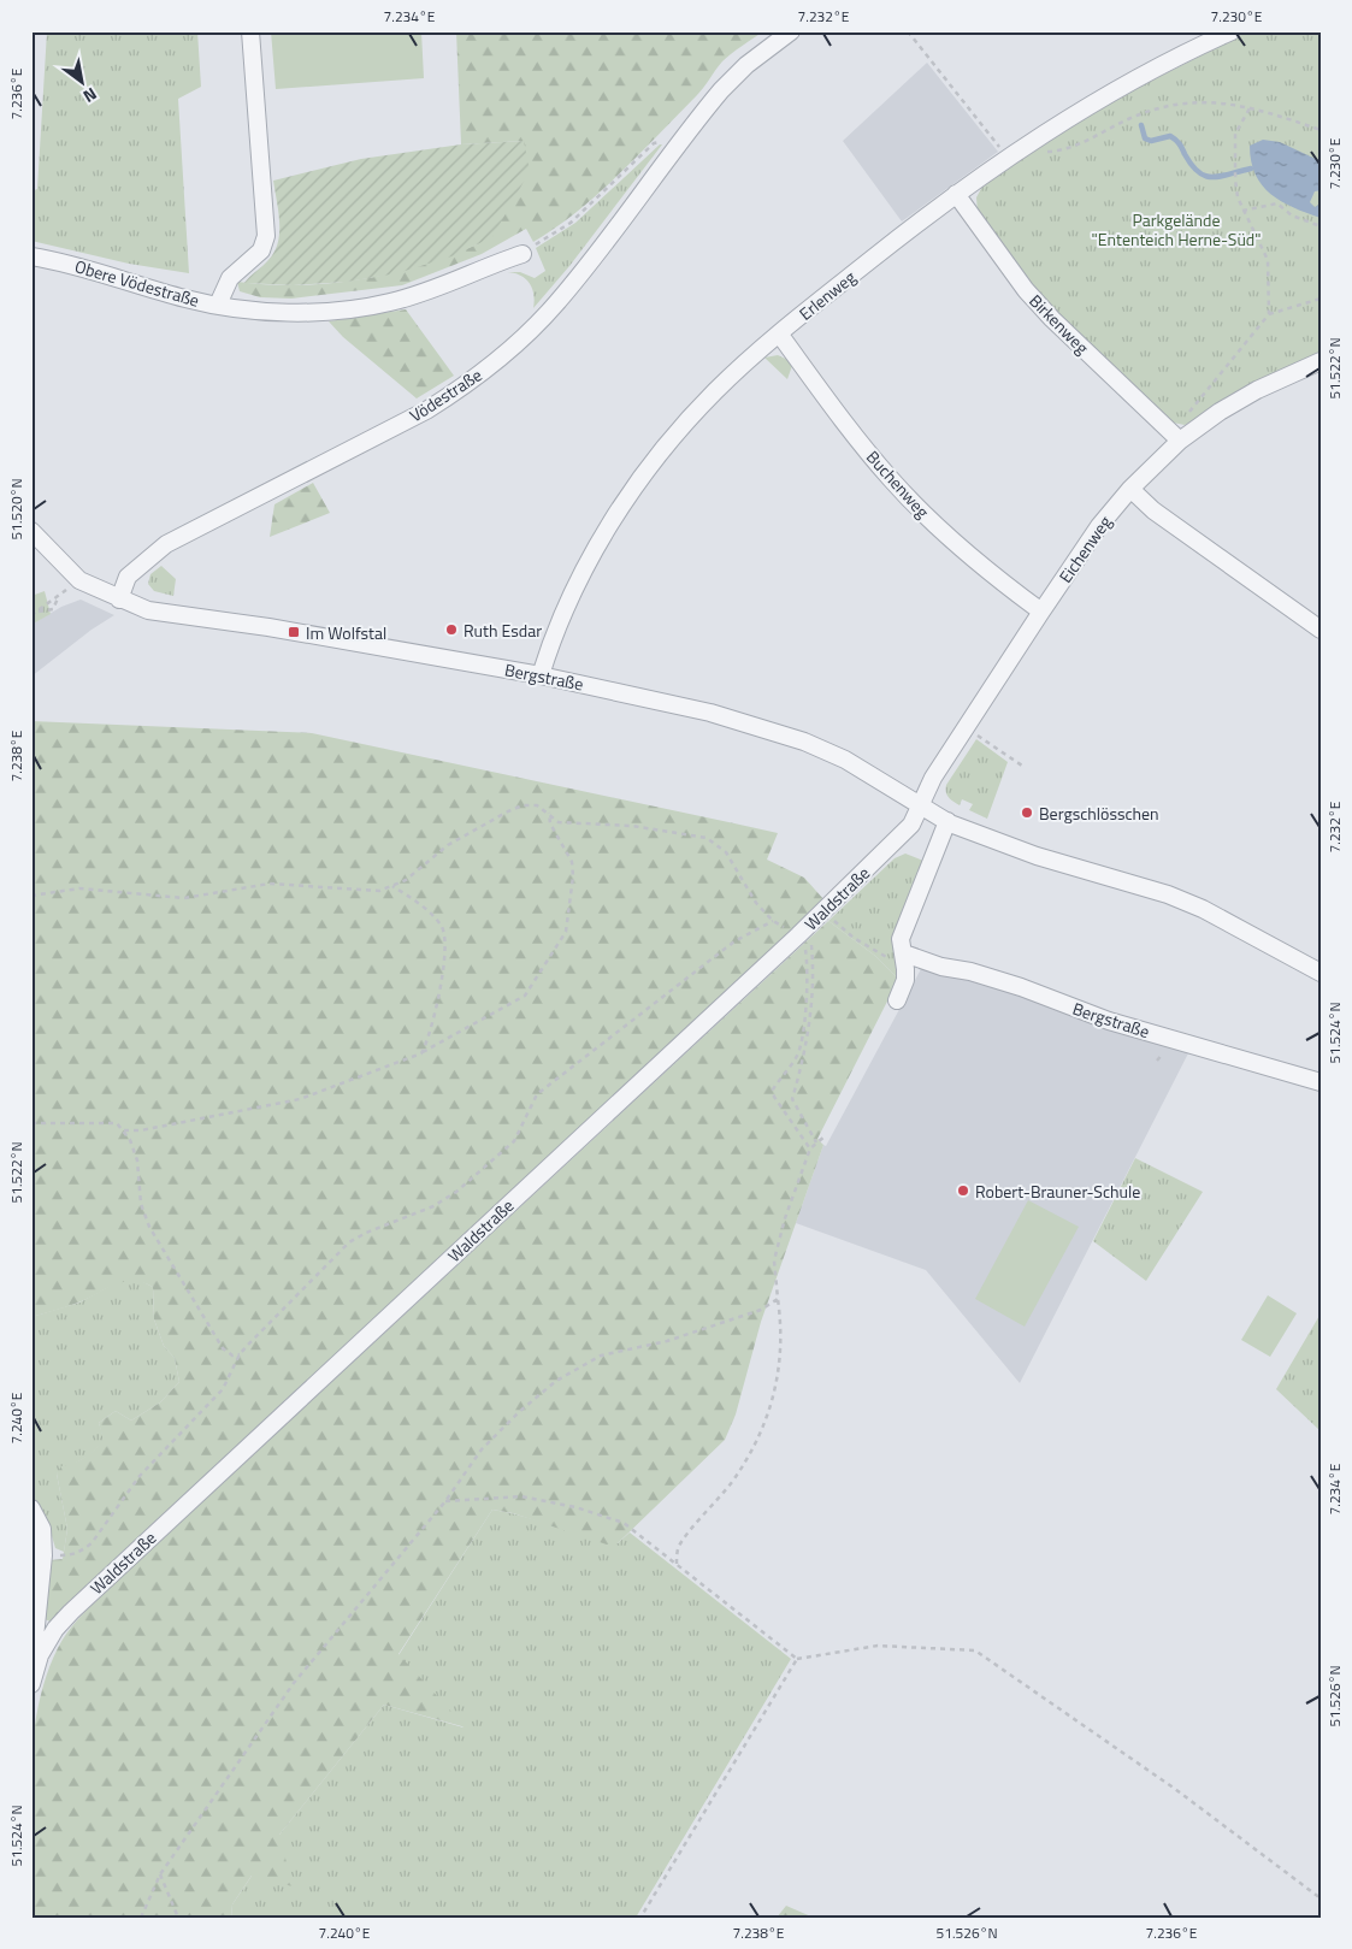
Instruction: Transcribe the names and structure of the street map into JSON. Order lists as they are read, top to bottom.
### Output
{
  "streets": {
    "street": [
      "Obere Vödestraße",
      "Erlenweg",
      "Birkenweg",
      "Vödestraße",
      "Buchenweg",
      "Eichenweg",
      "Bergstraße",
      "Waldstraße"
    ]
  },
  "crossings": [
    ["Erlenweg", "Birkenweg"],
    ["Erlenweg", "Buchenweg"],
    ["Erlenweg", "Bergstraße"],
    ["Birkenweg", "Eichenweg"],
    ["Vödestraße", "Bergstraße"],
    ["Buchenweg", "Eichenweg"],
    ["Eichenweg", "Bergstraße"],
    ["Eichenweg", "Waldstraße"],
    ["Bergstraße", "Waldstraße"]
  ],
  "parks": ["Parkgelände \"Ententeich Herne-Süd\""],
  "places": {
    "other": ["Ruth Esdar", "Bergschlösschen", "Robert-Brauner-Schule"],
    "transit": ["Im Wolfstal"]
  },
  "north": "bottom right",
  "coordinates": [
    "7.234°E",
    "7.232°E",
    "7.230°E",
    "7.236°E",
    "51.522°N",
    "51.520°N",
    "7.238°E",
    "51.524°N",
    "7.240°E",
    "51.526°N"
  ]
}
